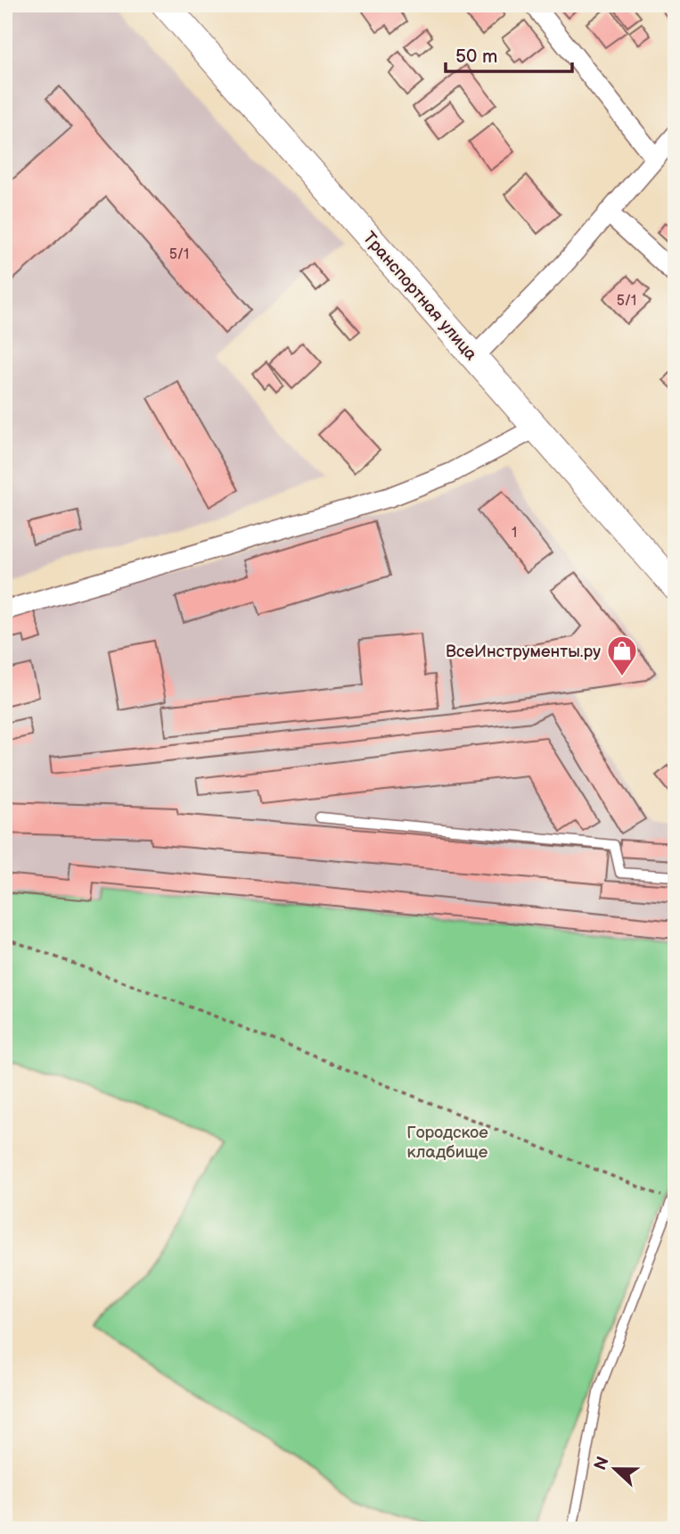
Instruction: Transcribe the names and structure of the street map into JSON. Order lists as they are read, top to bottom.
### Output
{
  "streets": {
    "main road": ["Транспортная улица"]
  },
  "parks": ["Городское кладбище"],
  "places": {
    "shop": ["ВсеИнструменты.ру"]
  },
  "house_numbers": ["5/1", "5/1", "1"],
  "scale_bar": "50 m",
  "north": "left"
}
